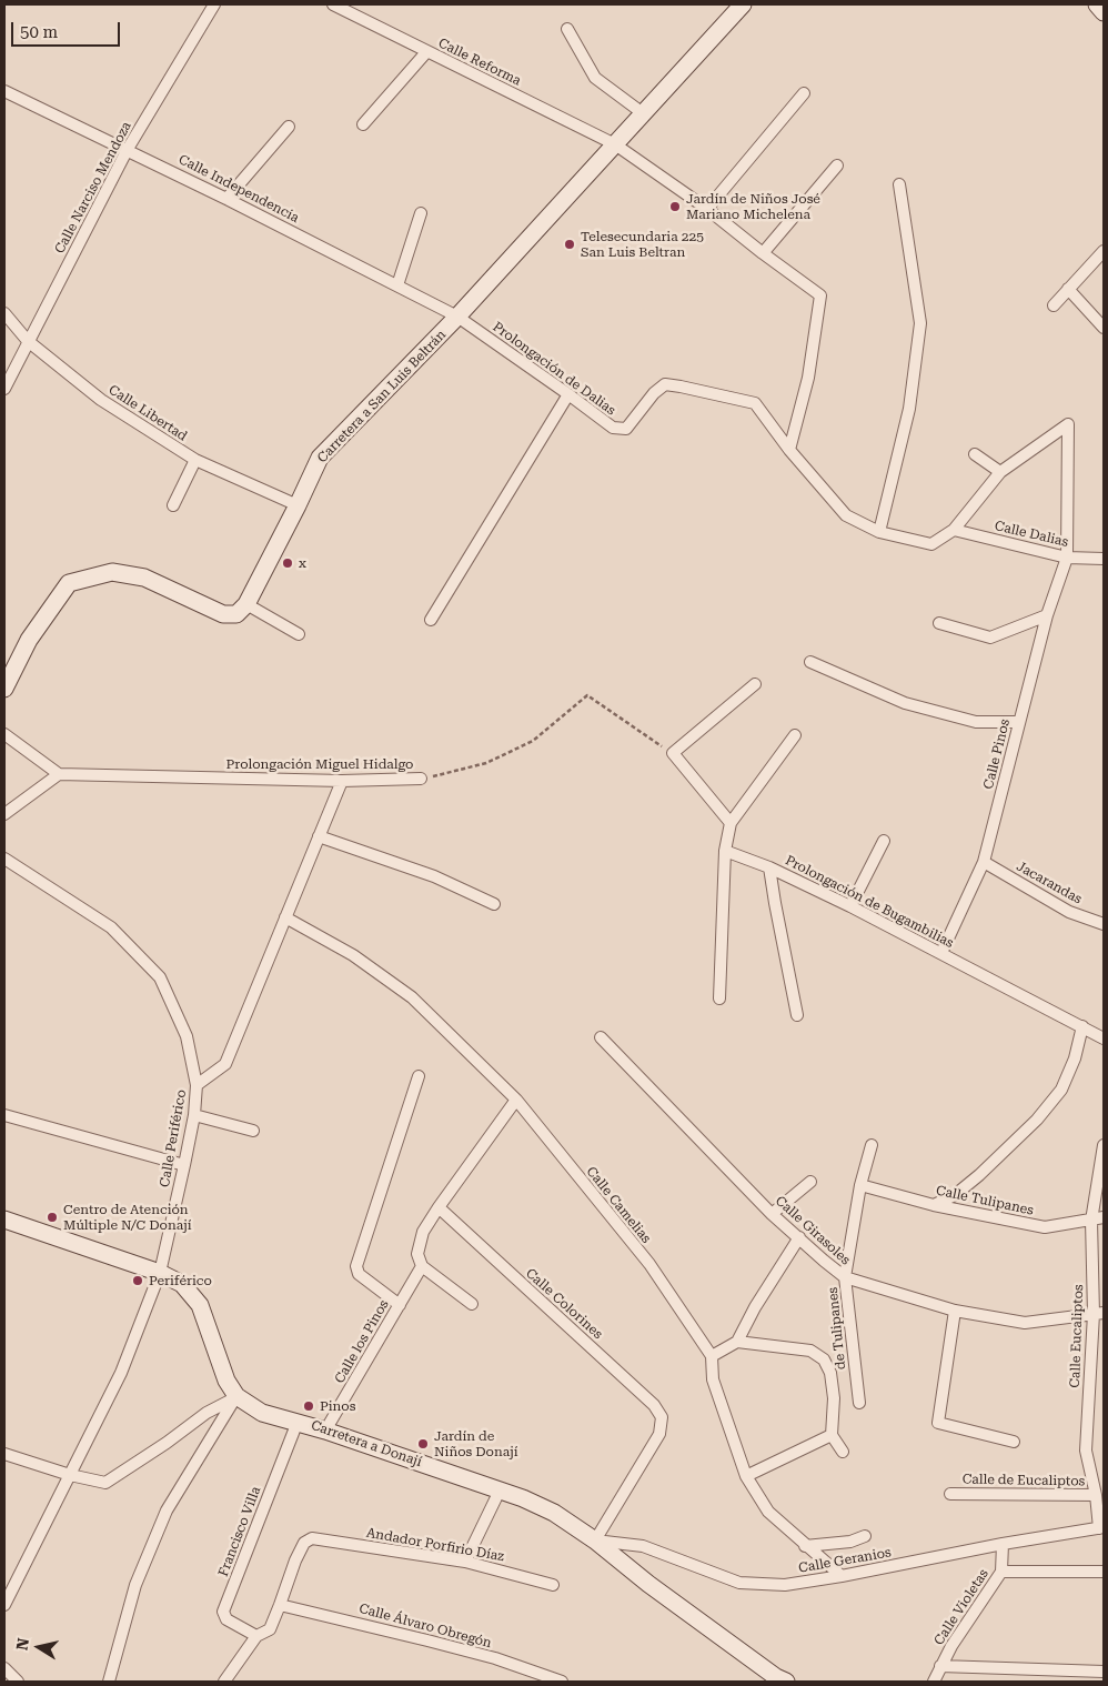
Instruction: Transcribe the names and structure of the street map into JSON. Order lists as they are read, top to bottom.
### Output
{
  "streets": {
    "main road": ["Carretera a San Luis Beltrán", "Carretera a Donají"],
    "street": [
      "Calle Reforma",
      "Calle Narciso Mendoza",
      "Calle Independencia",
      "Prolongación de Dalias",
      "Calle Libertad",
      "Calle Dalias",
      "Calle Pinos",
      "Prolongación Miguel Hidalgo",
      "Jacarandas",
      "Prolongación de Bugambilias",
      "Calle Periférico",
      "Calle Tulipanes",
      "Calle Camelias",
      "Calle Girasoles",
      "Calle Colorines",
      "de Tulipanes",
      "Calle Eucaliptos",
      "Calle los Pinos",
      "Calle de Eucaliptos",
      "Francisco Villa",
      "Andador Porfirio Díaz",
      "Calle Geranios",
      "Calle Violetas",
      "Calle Álvaro Obregón"
    ]
  },
  "crossings": [
    ["Calle Reforma", "Prolongación de Dalias"],
    ["Calle Reforma", "Carretera a San Luis Beltrán"],
    ["Calle Narciso Mendoza", "Calle Independencia"],
    ["Calle Narciso Mendoza", "Calle Libertad"],
    ["Calle Independencia", "Prolongación de Dalias"],
    ["Calle Independencia", "Carretera a San Luis Beltrán"],
    ["Prolongación de Dalias", "Carretera a San Luis Beltrán"],
    ["Prolongación de Dalias", "Calle Dalias"],
    ["Carretera a San Luis Beltrán", "Calle Libertad"],
    ["Calle Dalias", "Calle Pinos"],
    ["Calle Pinos", "Jacarandas"],
    ["Calle Pinos", "Prolongación de Bugambilias"],
    ["Calle Tulipanes", "de Tulipanes"],
    ["Calle Tulipanes", "Calle Eucaliptos"],
    ["Calle Camelias", "Calle Geranios"],
    ["Calle Girasoles", "de Tulipanes"],
    ["Calle Girasoles", "Calle Eucaliptos"],
    ["Calle Colorines", "Carretera a Donají"],
    ["Calle Colorines", "Calle Geranios"],
    ["Calle Eucaliptos", "Calle de Eucaliptos"],
    ["Calle Eucaliptos", "Calle Geranios"],
    ["Calle los Pinos", "Carretera a Donají"],
    ["Carretera a Donají", "Francisco Villa"],
    ["Carretera a Donají", "Calle Geranios"],
    ["Andador Porfirio Díaz", "Calle Álvaro Obregón"],
    ["Calle Geranios", "Calle Violetas"]
  ],
  "places": [
    "Jardín de Niños José Mariano Michelena",
    "Telesecundaria 225 San Luis Beltran",
    "x",
    "Centro de Atención Múltiple N/C Donají",
    "Periférico",
    "Pinos",
    "Jardín de Niños Donají"
  ],
  "scale_bar": "50 m",
  "north": "left"
}
